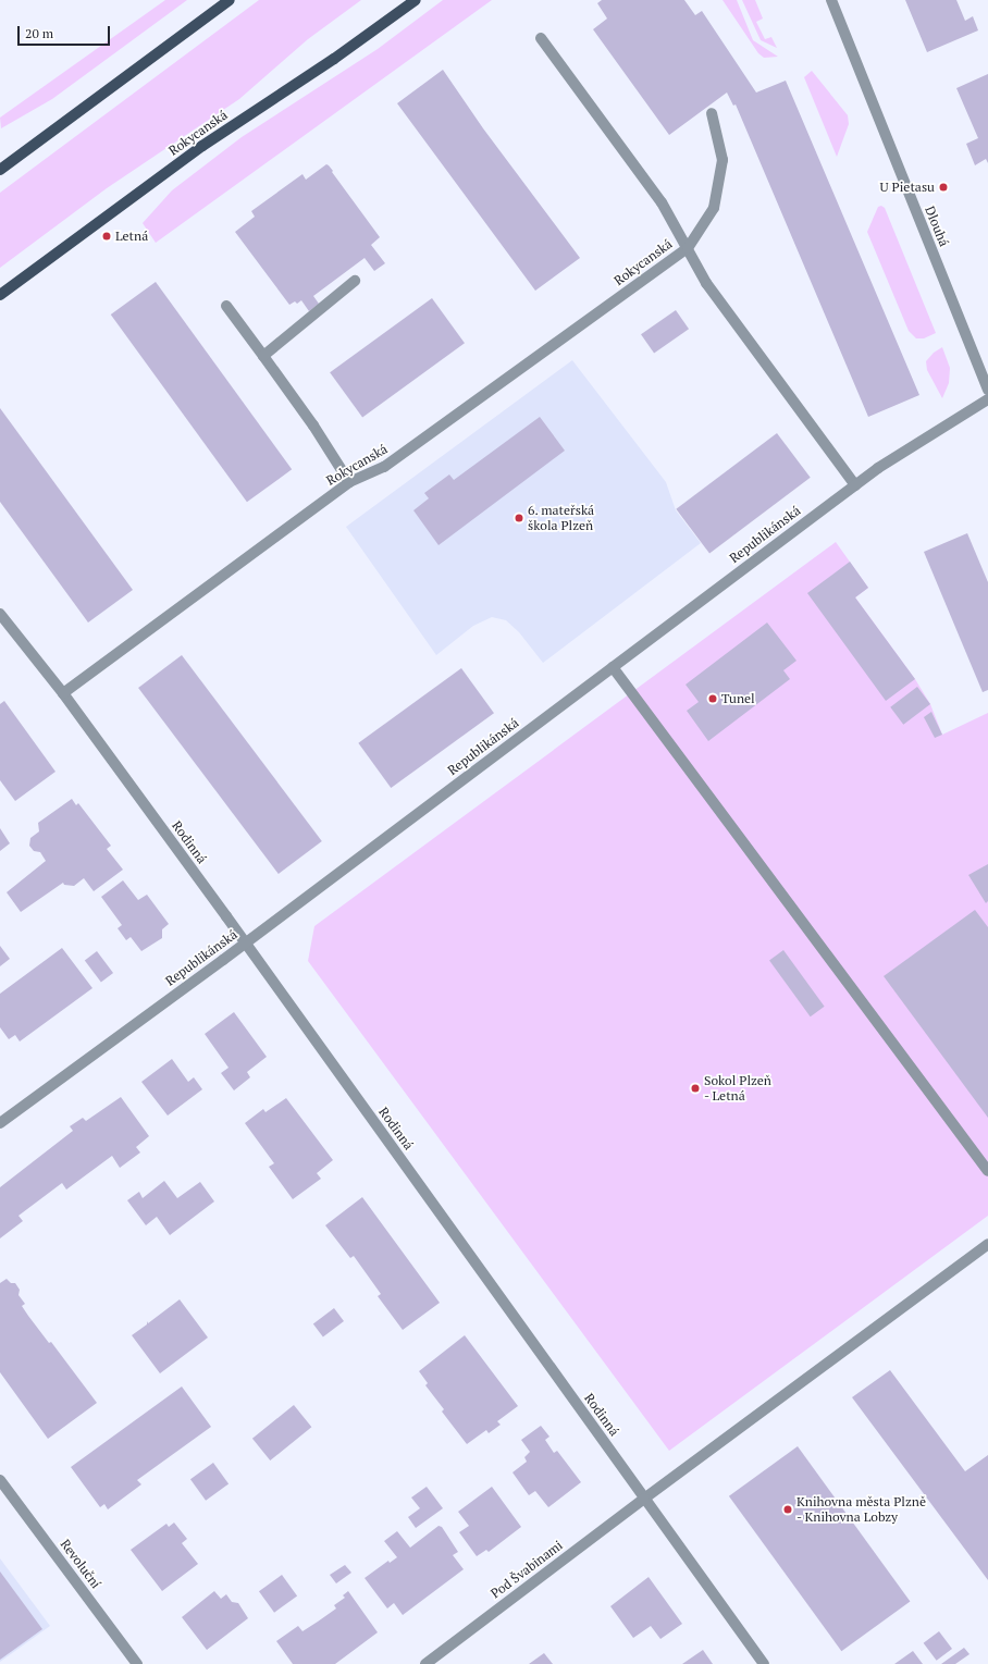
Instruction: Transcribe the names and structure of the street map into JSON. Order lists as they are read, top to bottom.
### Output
{
  "streets": {
    "main road": ["Rokycanská"],
    "street": [
      "Dlouhá",
      "Republikánská",
      "Rodinná",
      "Revoluční",
      "Pod Švabinami"
    ]
  },
  "crossings": [
    ["Rokycanská", "Rodinná"],
    ["Republikánská", "Rodinná"],
    ["Rodinná", "Pod Švabinami"]
  ],
  "places": [
    "U Pietasu",
    "Letná",
    "6. mateřská škola Plzeň",
    "Tunel",
    "Sokol Plzeň - Letná",
    "Knihovna města Plzně - Knihovna Lobzy"
  ],
  "scale_bar": "20 m"
}
